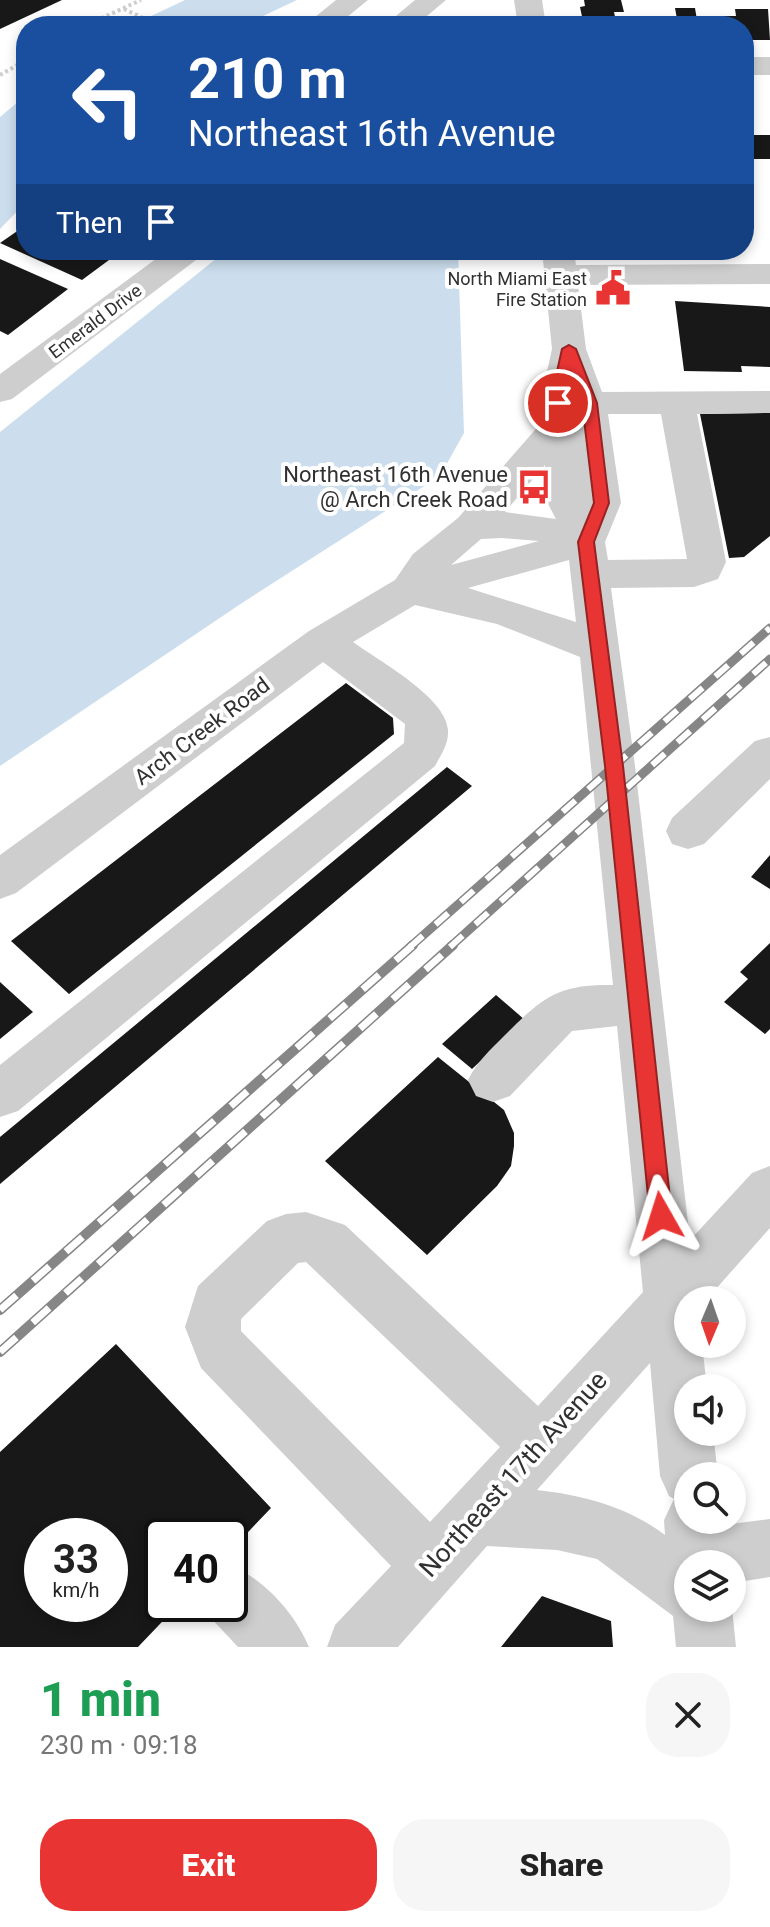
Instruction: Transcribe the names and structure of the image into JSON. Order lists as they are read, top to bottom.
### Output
{
  "streets": {
    "street": ["Emerald Drive", "Arch Creek Road", "Northeast 17th Avenue"]
  },
  "places": {
    "public building": ["North Miami East Fire Station"],
    "bus stop": ["Northeast 16th Avenue @ Arch Creek Road"]
  },
  "north": "bottom",
  "page": {
    "turn": ["210 m", "Northeast 16th Avenue"],
    "then": "Then",
    "speed": "33 km/h",
    "limit": "40",
    "heading": ["1 min", "230 m · 09:18"],
    "buttons": ["Exit", "Share"]
  }
}
